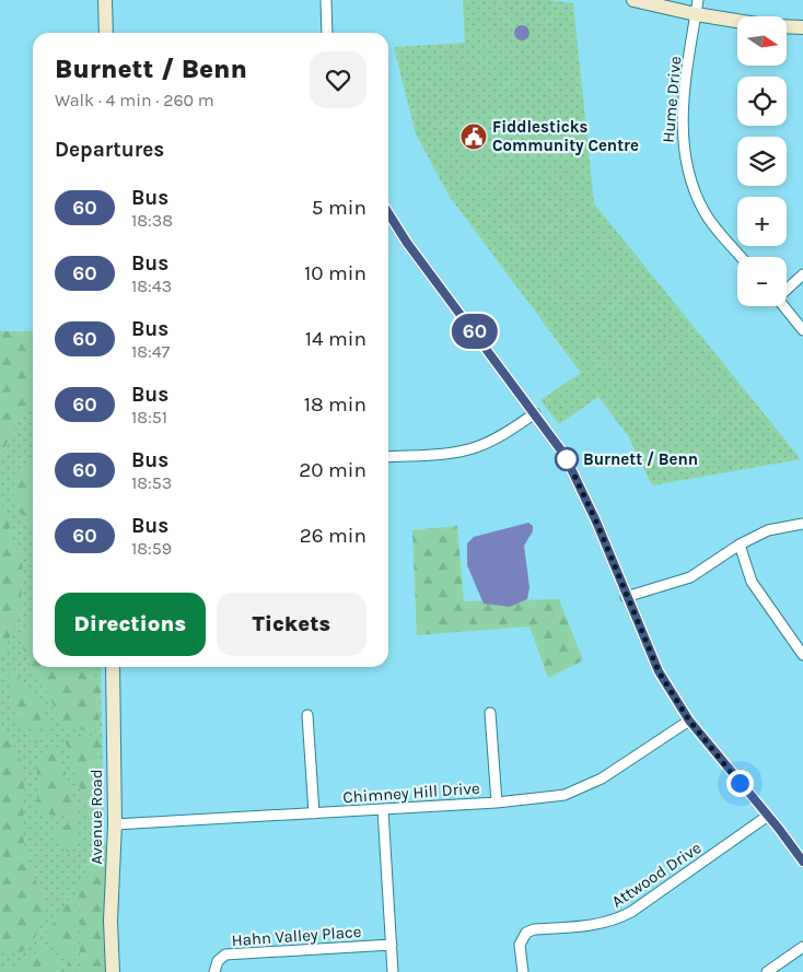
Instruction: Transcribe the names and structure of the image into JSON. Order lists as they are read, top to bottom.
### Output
{
  "streets": {
    "street": [
      "Hume Drive",
      "Chimney Hill Drive",
      "Avenue Road",
      "Attwood Drive",
      "Hahn Valley Place"
    ]
  },
  "crossings": [
    ["Chimney Hill Drive", "Avenue Road"]
  ],
  "places": {
    "public building": ["Fiddlesticks Community Centre"],
    "other": ["Burnett / Benn"]
  },
  "lines": ["bus line 60"],
  "north": "right",
  "page": {
    "on_map": "60",
    "map_buttons": ["+", "−"],
    "heading": [
      ["Burnett / Benn", "Walk · 4 min · 260 m"],
      "Departures"
    ],
    "list": [
      {
        "mark": "60",
        "name": "Bus",
        "note": "18:38",
        "value": "5 min"
      },
      {
        "mark": "60",
        "name": "Bus",
        "note": "18:43",
        "value": "10 min"
      },
      {
        "mark": "60",
        "name": "Bus",
        "note": "18:47",
        "value": "14 min"
      },
      {
        "mark": "60",
        "name": "Bus",
        "note": "18:51",
        "value": "18 min"
      },
      {
        "mark": "60",
        "name": "Bus",
        "note": "18:53",
        "value": "20 min"
      },
      {
        "mark": "60",
        "name": "Bus",
        "note": "18:59",
        "value": "26 min"
      }
    ],
    "buttons": ["Directions", "Tickets"]
  }
}
